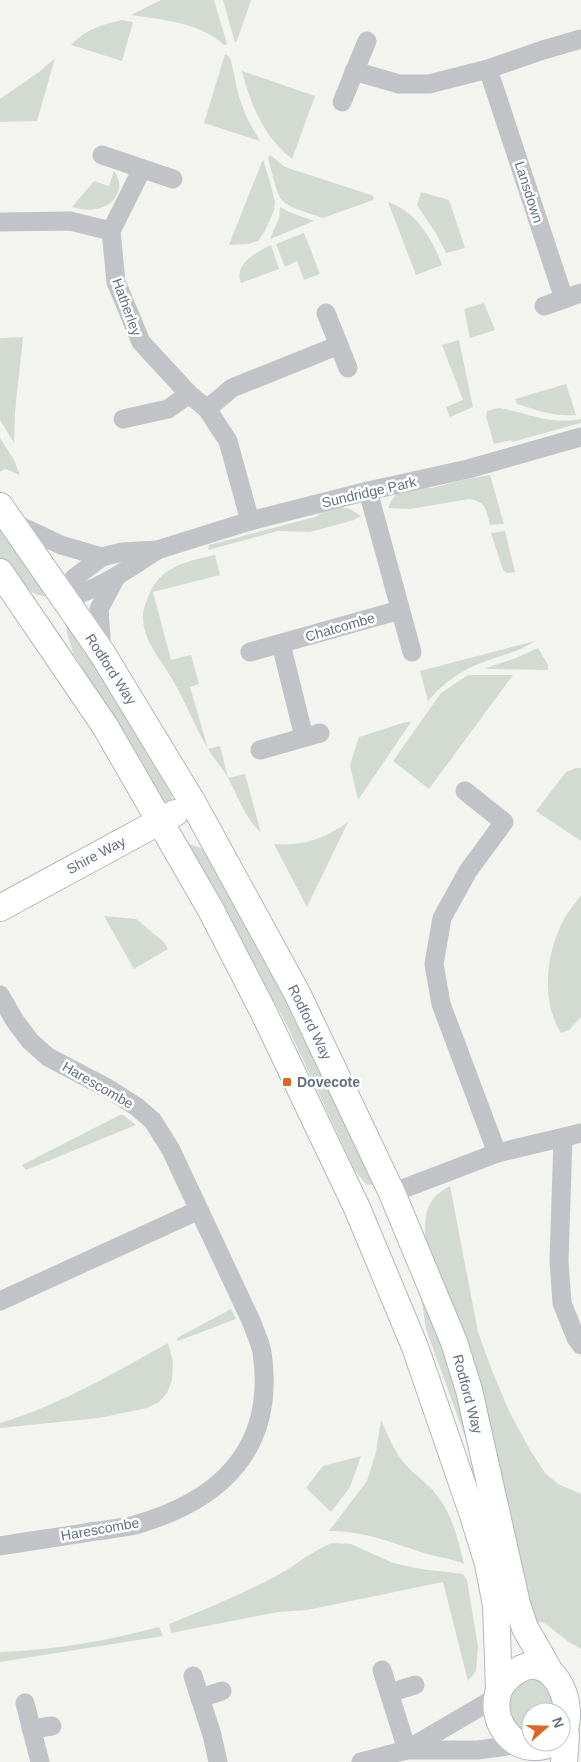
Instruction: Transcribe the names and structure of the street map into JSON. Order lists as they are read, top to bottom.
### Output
{
  "streets": {
    "street": [
      "Lansdown",
      "Hatherley",
      "Sundridge Park",
      "Chatcombe",
      "Rodford Way",
      "Shire Way",
      "Harescombe"
    ]
  },
  "crossings": [
    ["Hatherley", "Sundridge Park"],
    ["Sundridge Park", "Rodford Way"],
    ["Rodford Way", "Shire Way"]
  ],
  "places": {
    "transit": ["Dovecote"]
  },
  "north": "right"
}
